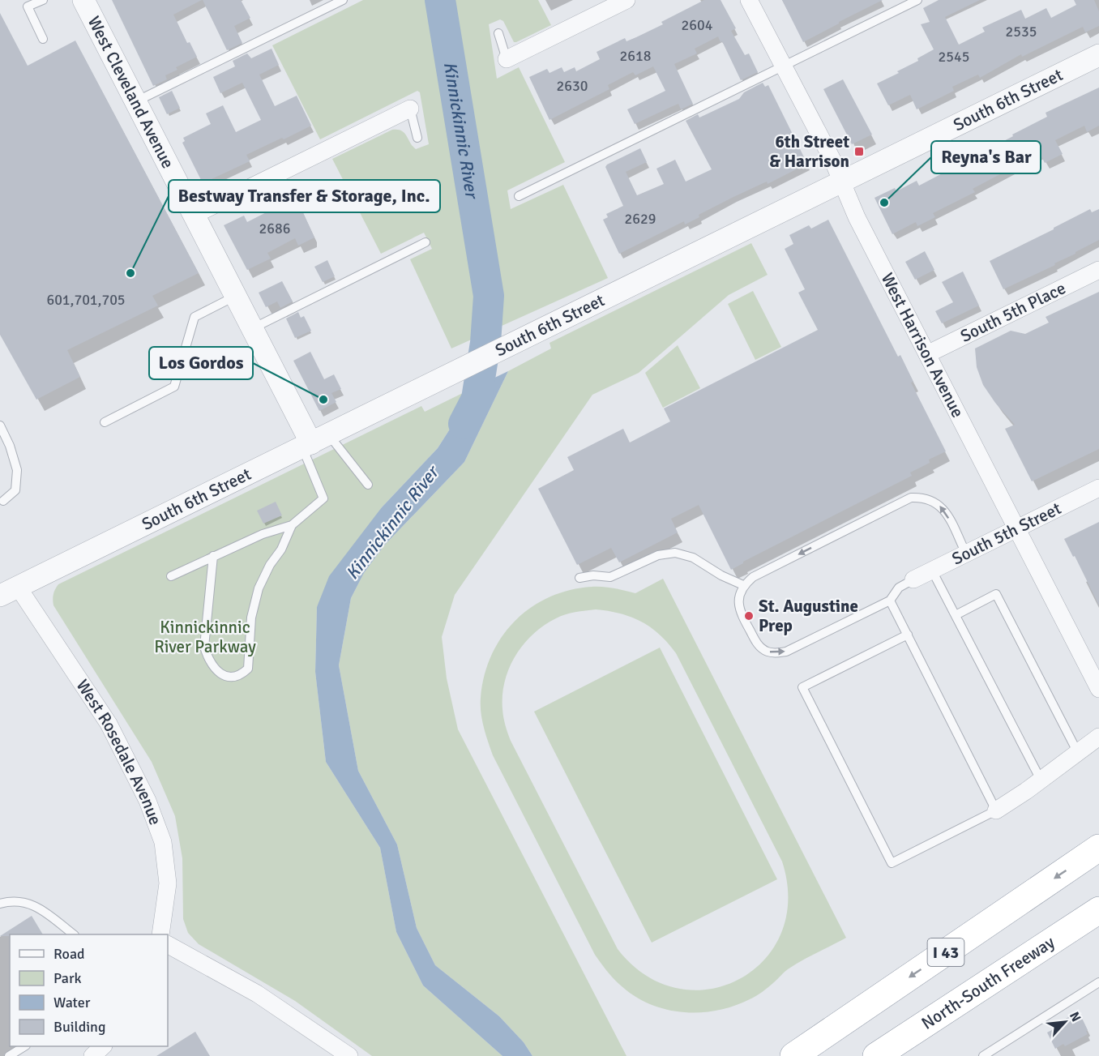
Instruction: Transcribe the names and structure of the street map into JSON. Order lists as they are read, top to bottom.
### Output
{
  "streets": {
    "highway": ["I 43", "North-South Freeway"],
    "street": [
      "West Cleveland Avenue",
      "South 6th Street",
      "South 5th Place",
      "West Harrison Avenue",
      "South 5th Street",
      "West Rosedale Avenue"
    ]
  },
  "crossings": [
    ["West Cleveland Avenue", "South 6th Street"],
    ["South 6th Street", "West Harrison Avenue"],
    ["South 6th Street", "West Rosedale Avenue"],
    ["South 5th Place", "West Harrison Avenue"],
    ["West Harrison Avenue", "South 5th Street"]
  ],
  "water": ["Kinnickinnic River"],
  "parks": ["Kinnickinnic River Parkway"],
  "places": {
    "transit": ["6th Street & Harrison"],
    "other": [
      "Reyna's Bar",
      "Bestway Transfer & Storage, Inc.",
      "Los Gordos",
      "St. Augustine Prep"
    ]
  },
  "house_numbers": [
    "2604",
    "2535",
    "2618",
    "2545",
    "2630",
    "2629",
    "2686",
    "601,701,705"
  ],
  "legend": [
    "Road",
    "Park",
    "Water",
    "Building"
  ],
  "north": "top right"
}
